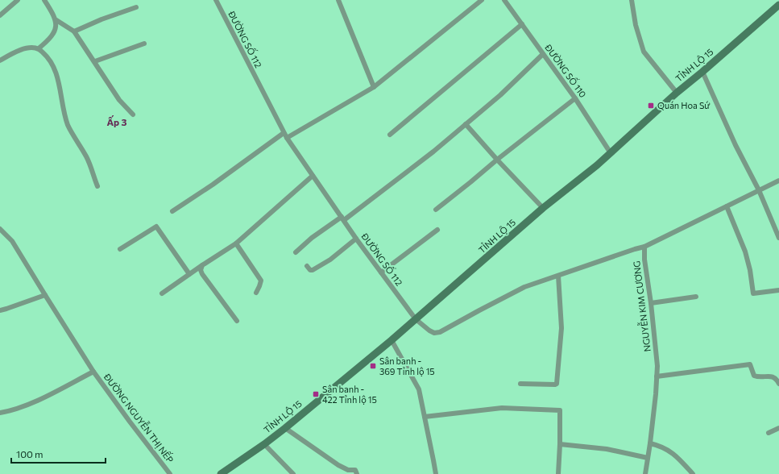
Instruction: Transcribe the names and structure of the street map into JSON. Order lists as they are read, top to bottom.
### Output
{
  "streets": {
    "main road": ["TỈNH LỘ 15"],
    "street": [
      "ĐƯỜNG SỐ 112",
      "ĐƯỜNG SỐ 110",
      "NGUYỄN KIM CƯƠNG",
      "ĐƯỜNG NGUYỄN THỊ NẾP"
    ]
  },
  "crossings": [
    ["ĐƯỜNG SỐ 112", "TỈNH LỘ 15"],
    ["ĐƯỜNG SỐ 112", "NGUYỄN KIM CƯƠNG"],
    ["TỈNH LỘ 15", "ĐƯỜNG SỐ 110"]
  ],
  "districts": ["Ấp 3"],
  "places": {
    "transit": ["Quán Hoa Sứ", "Sân banh - 369 Tỉnh lộ 15", "Sân banh - 422 Tỉnh lộ 15"]
  },
  "scale_bar": "100 m"
}
